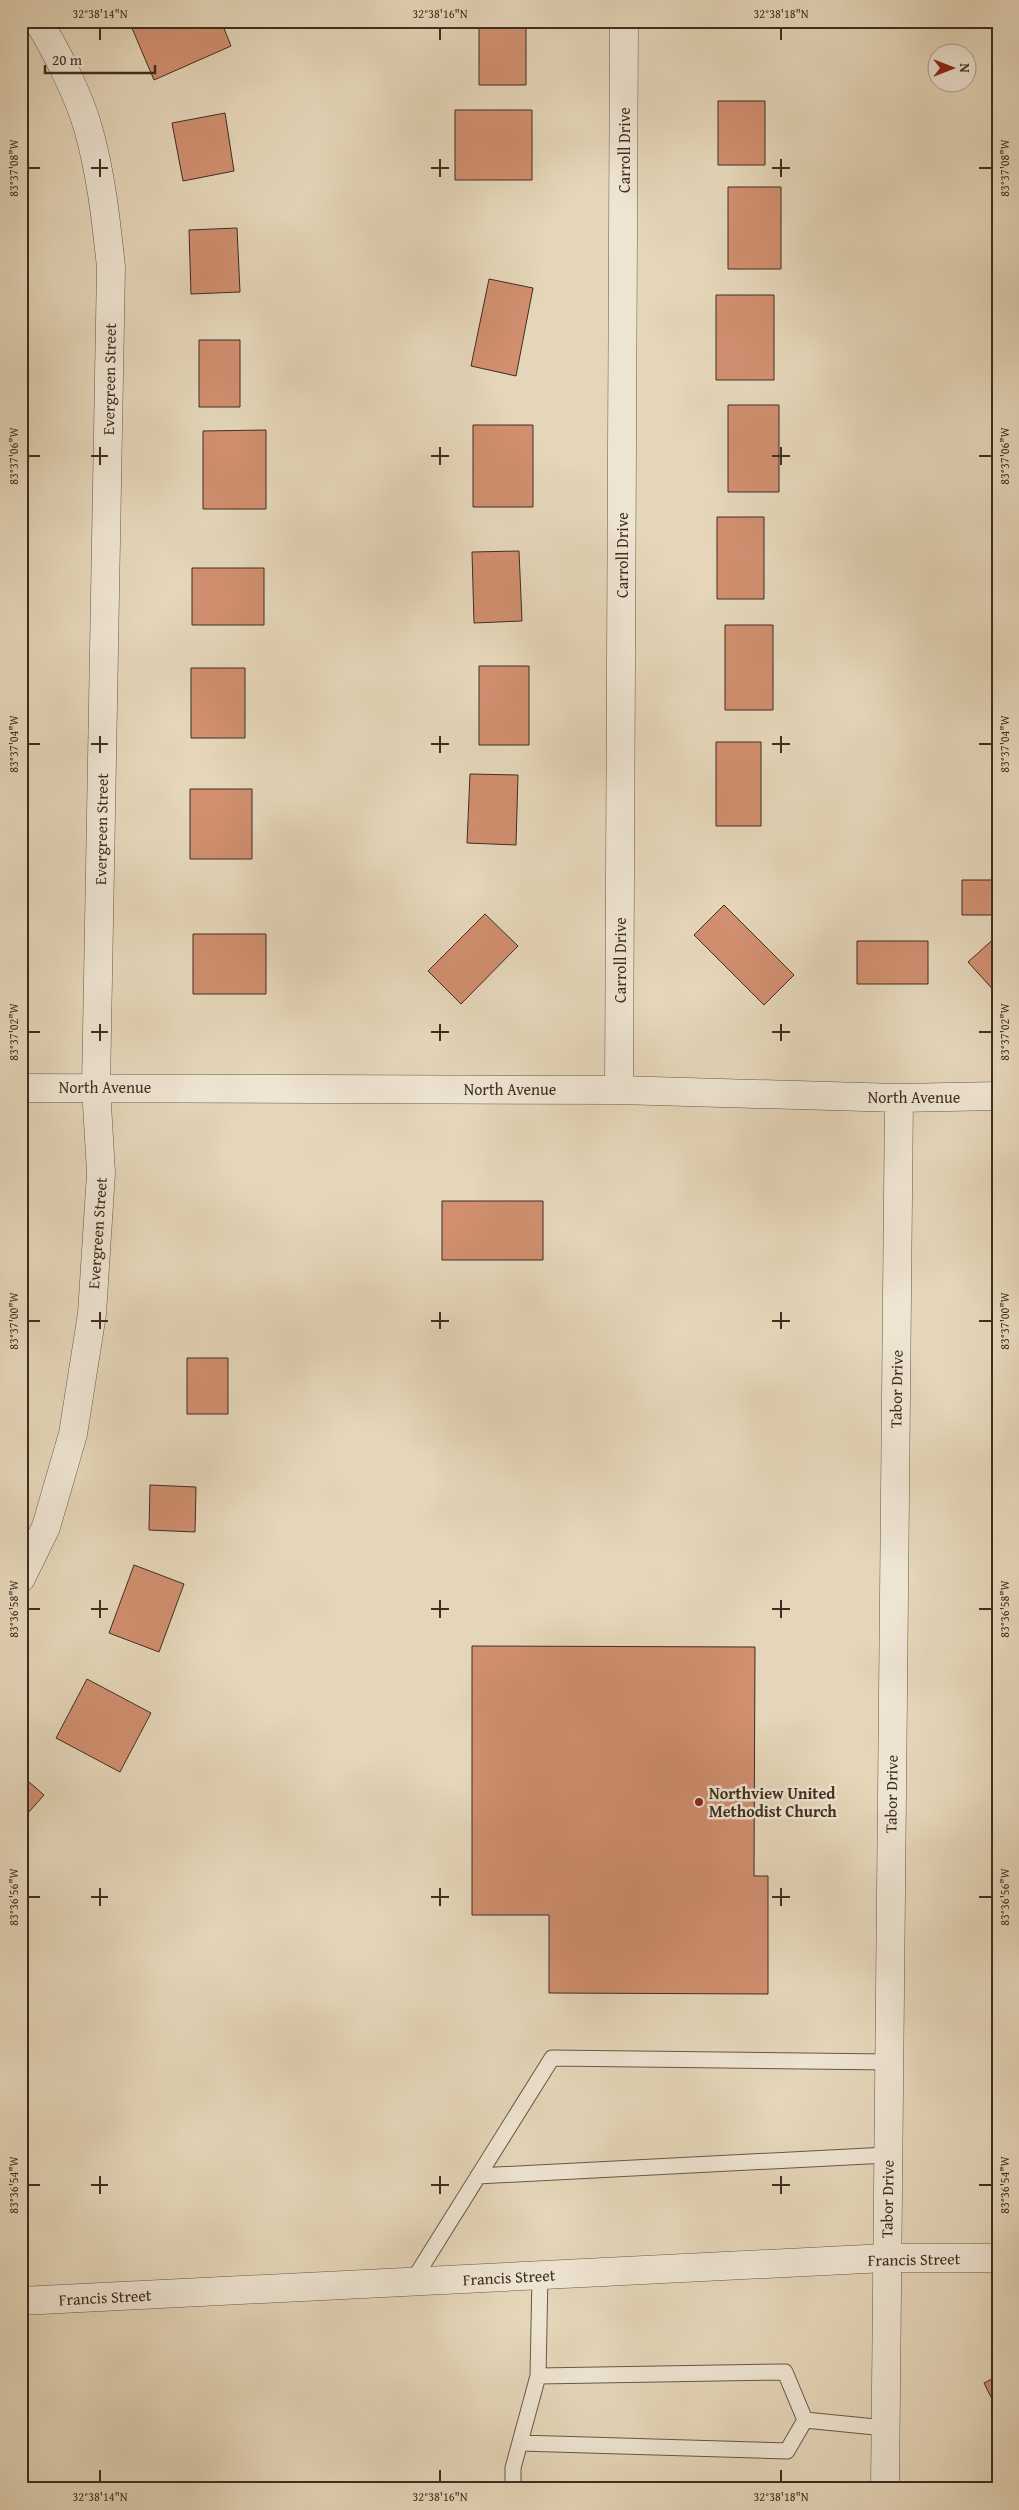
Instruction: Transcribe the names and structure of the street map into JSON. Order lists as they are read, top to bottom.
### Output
{
  "streets": {
    "street": [
      "Carroll Drive",
      "Evergreen Street",
      "North Avenue",
      "Tabor Drive",
      "Francis Street"
    ]
  },
  "crossings": [
    ["Carroll Drive", "North Avenue"],
    ["Evergreen Street", "North Avenue"],
    ["North Avenue", "Tabor Drive"],
    ["Tabor Drive", "Francis Street"]
  ],
  "places": ["Northview United Methodist Church"],
  "scale_bar": "20 m",
  "north": "right",
  "coordinates": [
    "32°38'14\"N",
    "32°38'16\"N",
    "32°38'18\"N",
    "83°37'08\"W",
    "83°37'06\"W",
    "83°37'04\"W",
    "83°37'02\"W",
    "83°37'00\"W",
    "83°36'58\"W",
    "83°36'56\"W",
    "83°36'54\"W"
  ]
}
